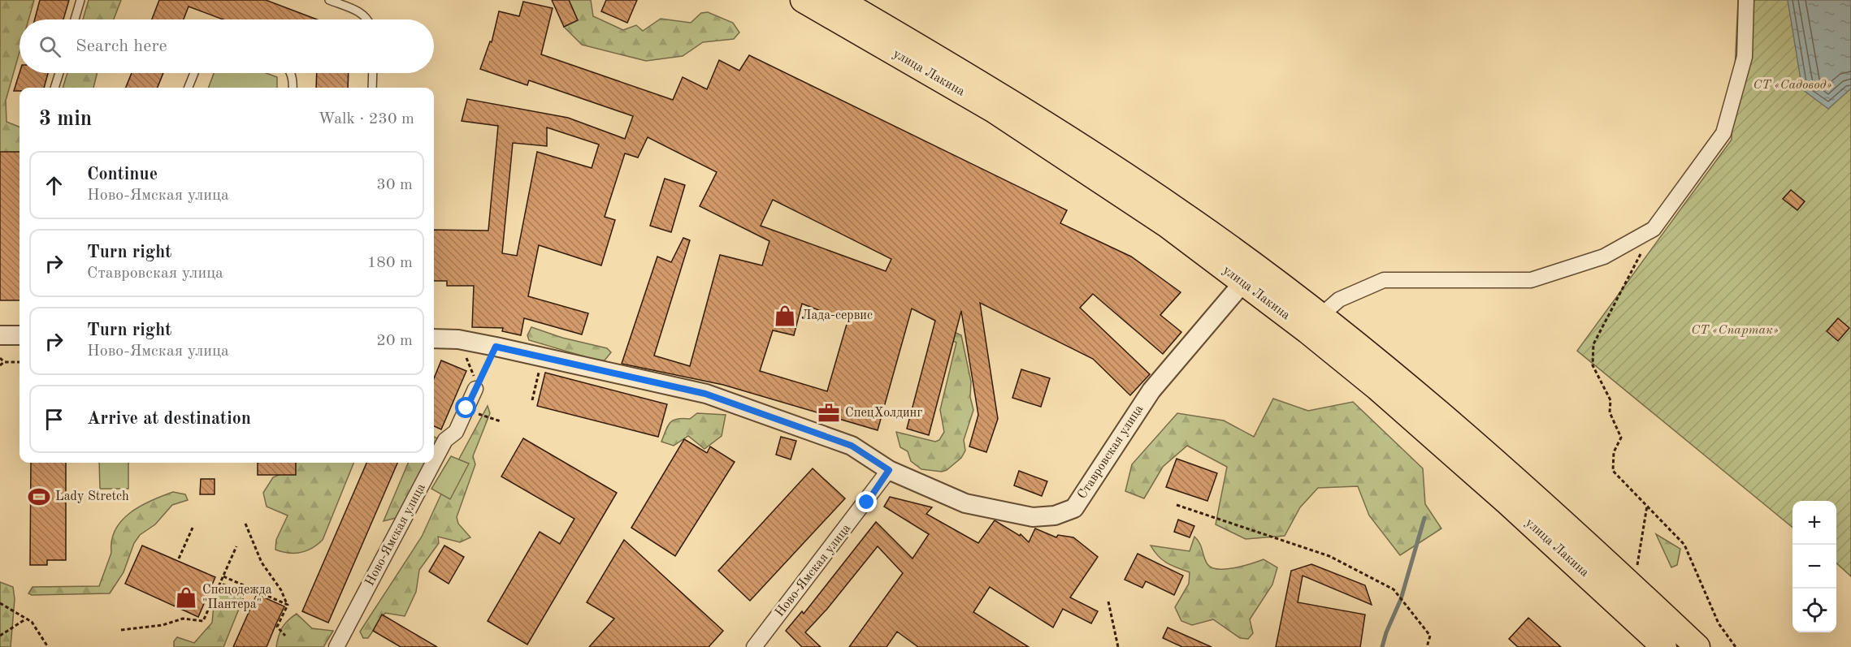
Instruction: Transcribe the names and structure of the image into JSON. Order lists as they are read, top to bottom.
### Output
{
  "streets": {
    "highway": ["улица Лакина"],
    "street": ["Ставровская улица", "Ново-Ямская улица"]
  },
  "crossings": [
    ["улица Лакина", "Ставровская улица"],
    ["Ставровская улица", "Ново-Ямская улица"]
  ],
  "parks": ["СТ «Садовод»", "СТ «Спартак»"],
  "places": {
    "shop": ["Лада-сервис", "Спецодежда \"Пантера\""],
    "office": ["СпецХолдинг"],
    "sports": ["Lady Stretch"]
  },
  "page": {
    "search": "Search here",
    "heading": ["3 min", "Walk · 230 m"],
    "list": [
      ["Continue", "Ново-Ямская улица", "30 m"],
      ["Turn right", "Ставровская улица", "180 m"],
      ["Turn right", "Ново-Ямская улица", "20 m"],
      "Arrive at destination"
    ],
    "map_buttons": ["+", "−"]
  }
}
